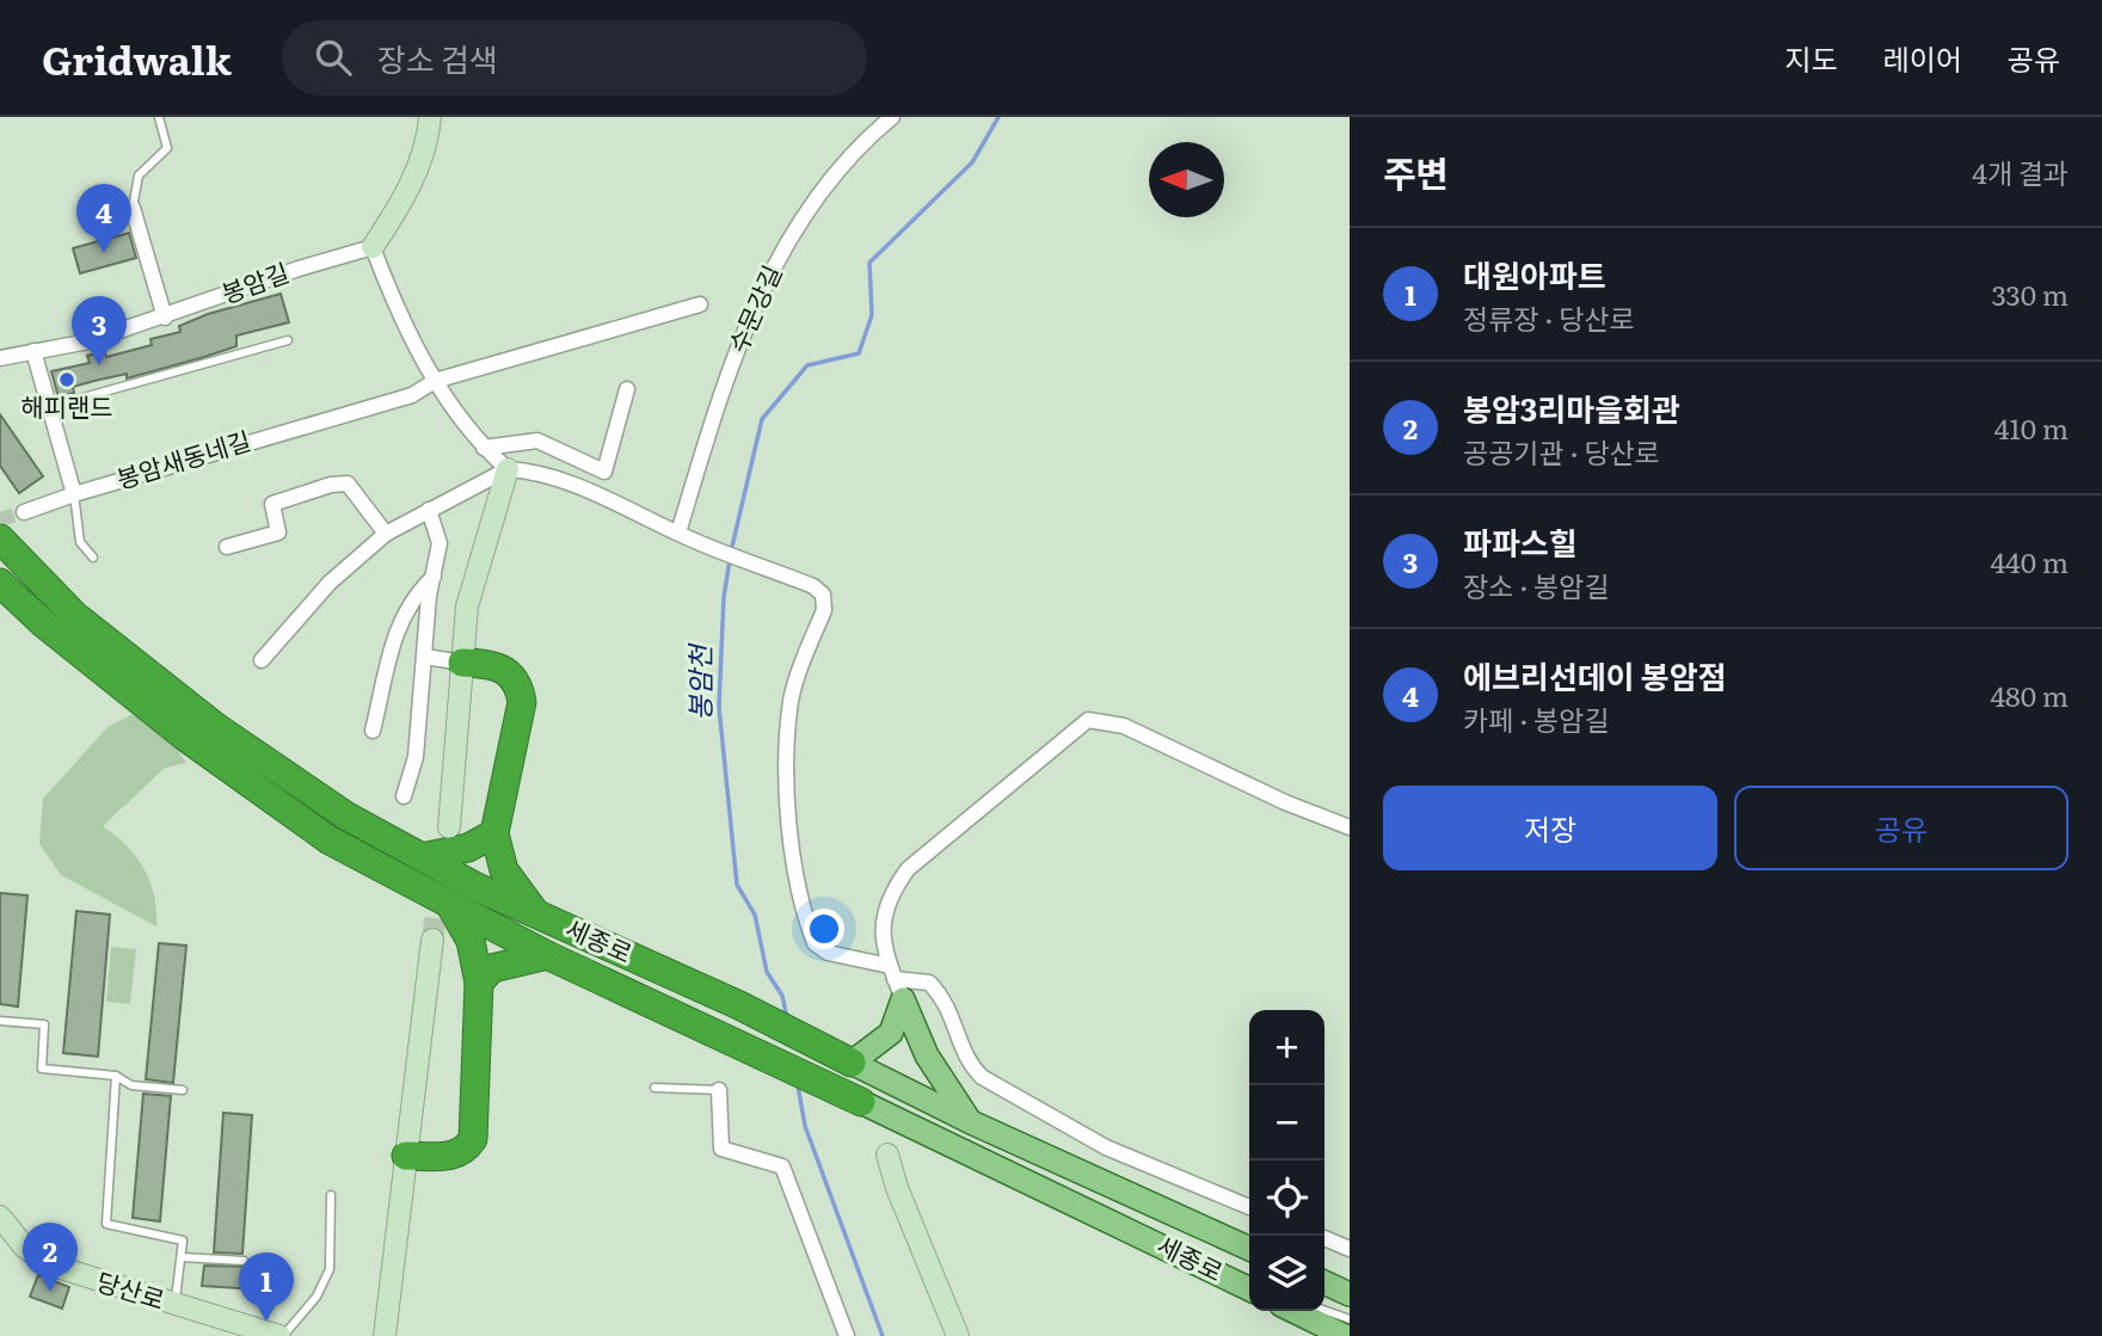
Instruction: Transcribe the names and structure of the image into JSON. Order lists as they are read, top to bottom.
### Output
{
  "streets": {
    "highway": ["세종로"],
    "street": [
      "봉암길",
      "수문강길",
      "봉암새동네길",
      "당산로"
    ]
  },
  "water": ["봉암천"],
  "places": ["해피랜드"],
  "north": "left",
  "page": {
    "header": "Gridwalk",
    "search": "장소 검색",
    "nav": ["지도", "레이어", "공유"],
    "heading": ["주변", "4개 결과"],
    "pins": [
      "4",
      "3",
      "2",
      "1"
    ],
    "list": [
      {
        "mark": "1",
        "name": "대원아파트",
        "note": "정류장 · 당산로",
        "value": "330 m"
      },
      {
        "mark": "2",
        "name": "봉암3리마을회관",
        "note": "공공기관 · 당산로",
        "value": "410 m"
      },
      {
        "mark": "3",
        "name": "파파스힐",
        "note": "장소 · 봉암길",
        "value": "440 m"
      },
      {
        "mark": "4",
        "name": "에브리선데이 봉암점",
        "note": "카페 · 봉암길",
        "value": "480 m"
      }
    ],
    "buttons": ["저장", "공유"],
    "map_buttons": ["+", "−"]
  }
}
